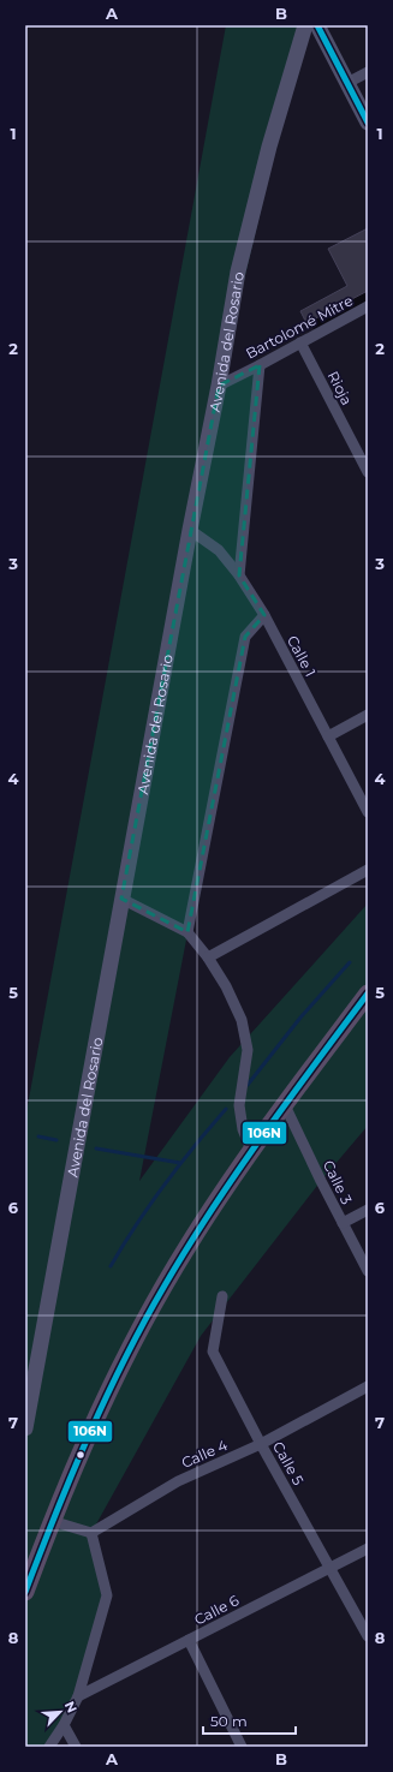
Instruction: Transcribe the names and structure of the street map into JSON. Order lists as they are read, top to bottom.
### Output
{
  "streets": {
    "main road": ["Avenida del Rosario"],
    "street": [
      "Bartolomé Mitre",
      "Rioja",
      "Calle 1",
      "Calle 3",
      "Calle 4",
      "Calle 5",
      "Calle 6"
    ]
  },
  "crossings": [
    ["Bartolomé Mitre", "Avenida del Rosario"],
    ["Bartolomé Mitre", "Rioja"],
    ["Avenida del Rosario", "Calle 1"],
    ["Calle 4", "Calle 5"],
    ["Calle 5", "Calle 6"]
  ],
  "lines": ["transit line 106N"],
  "scale_bar": "50 m",
  "north": "top right",
  "grid": {
    "columns": ["A", "B"],
    "rows": [
      "1",
      "2",
      "3",
      "4",
      "5",
      "6",
      "7",
      "8"
    ]
  }
}
